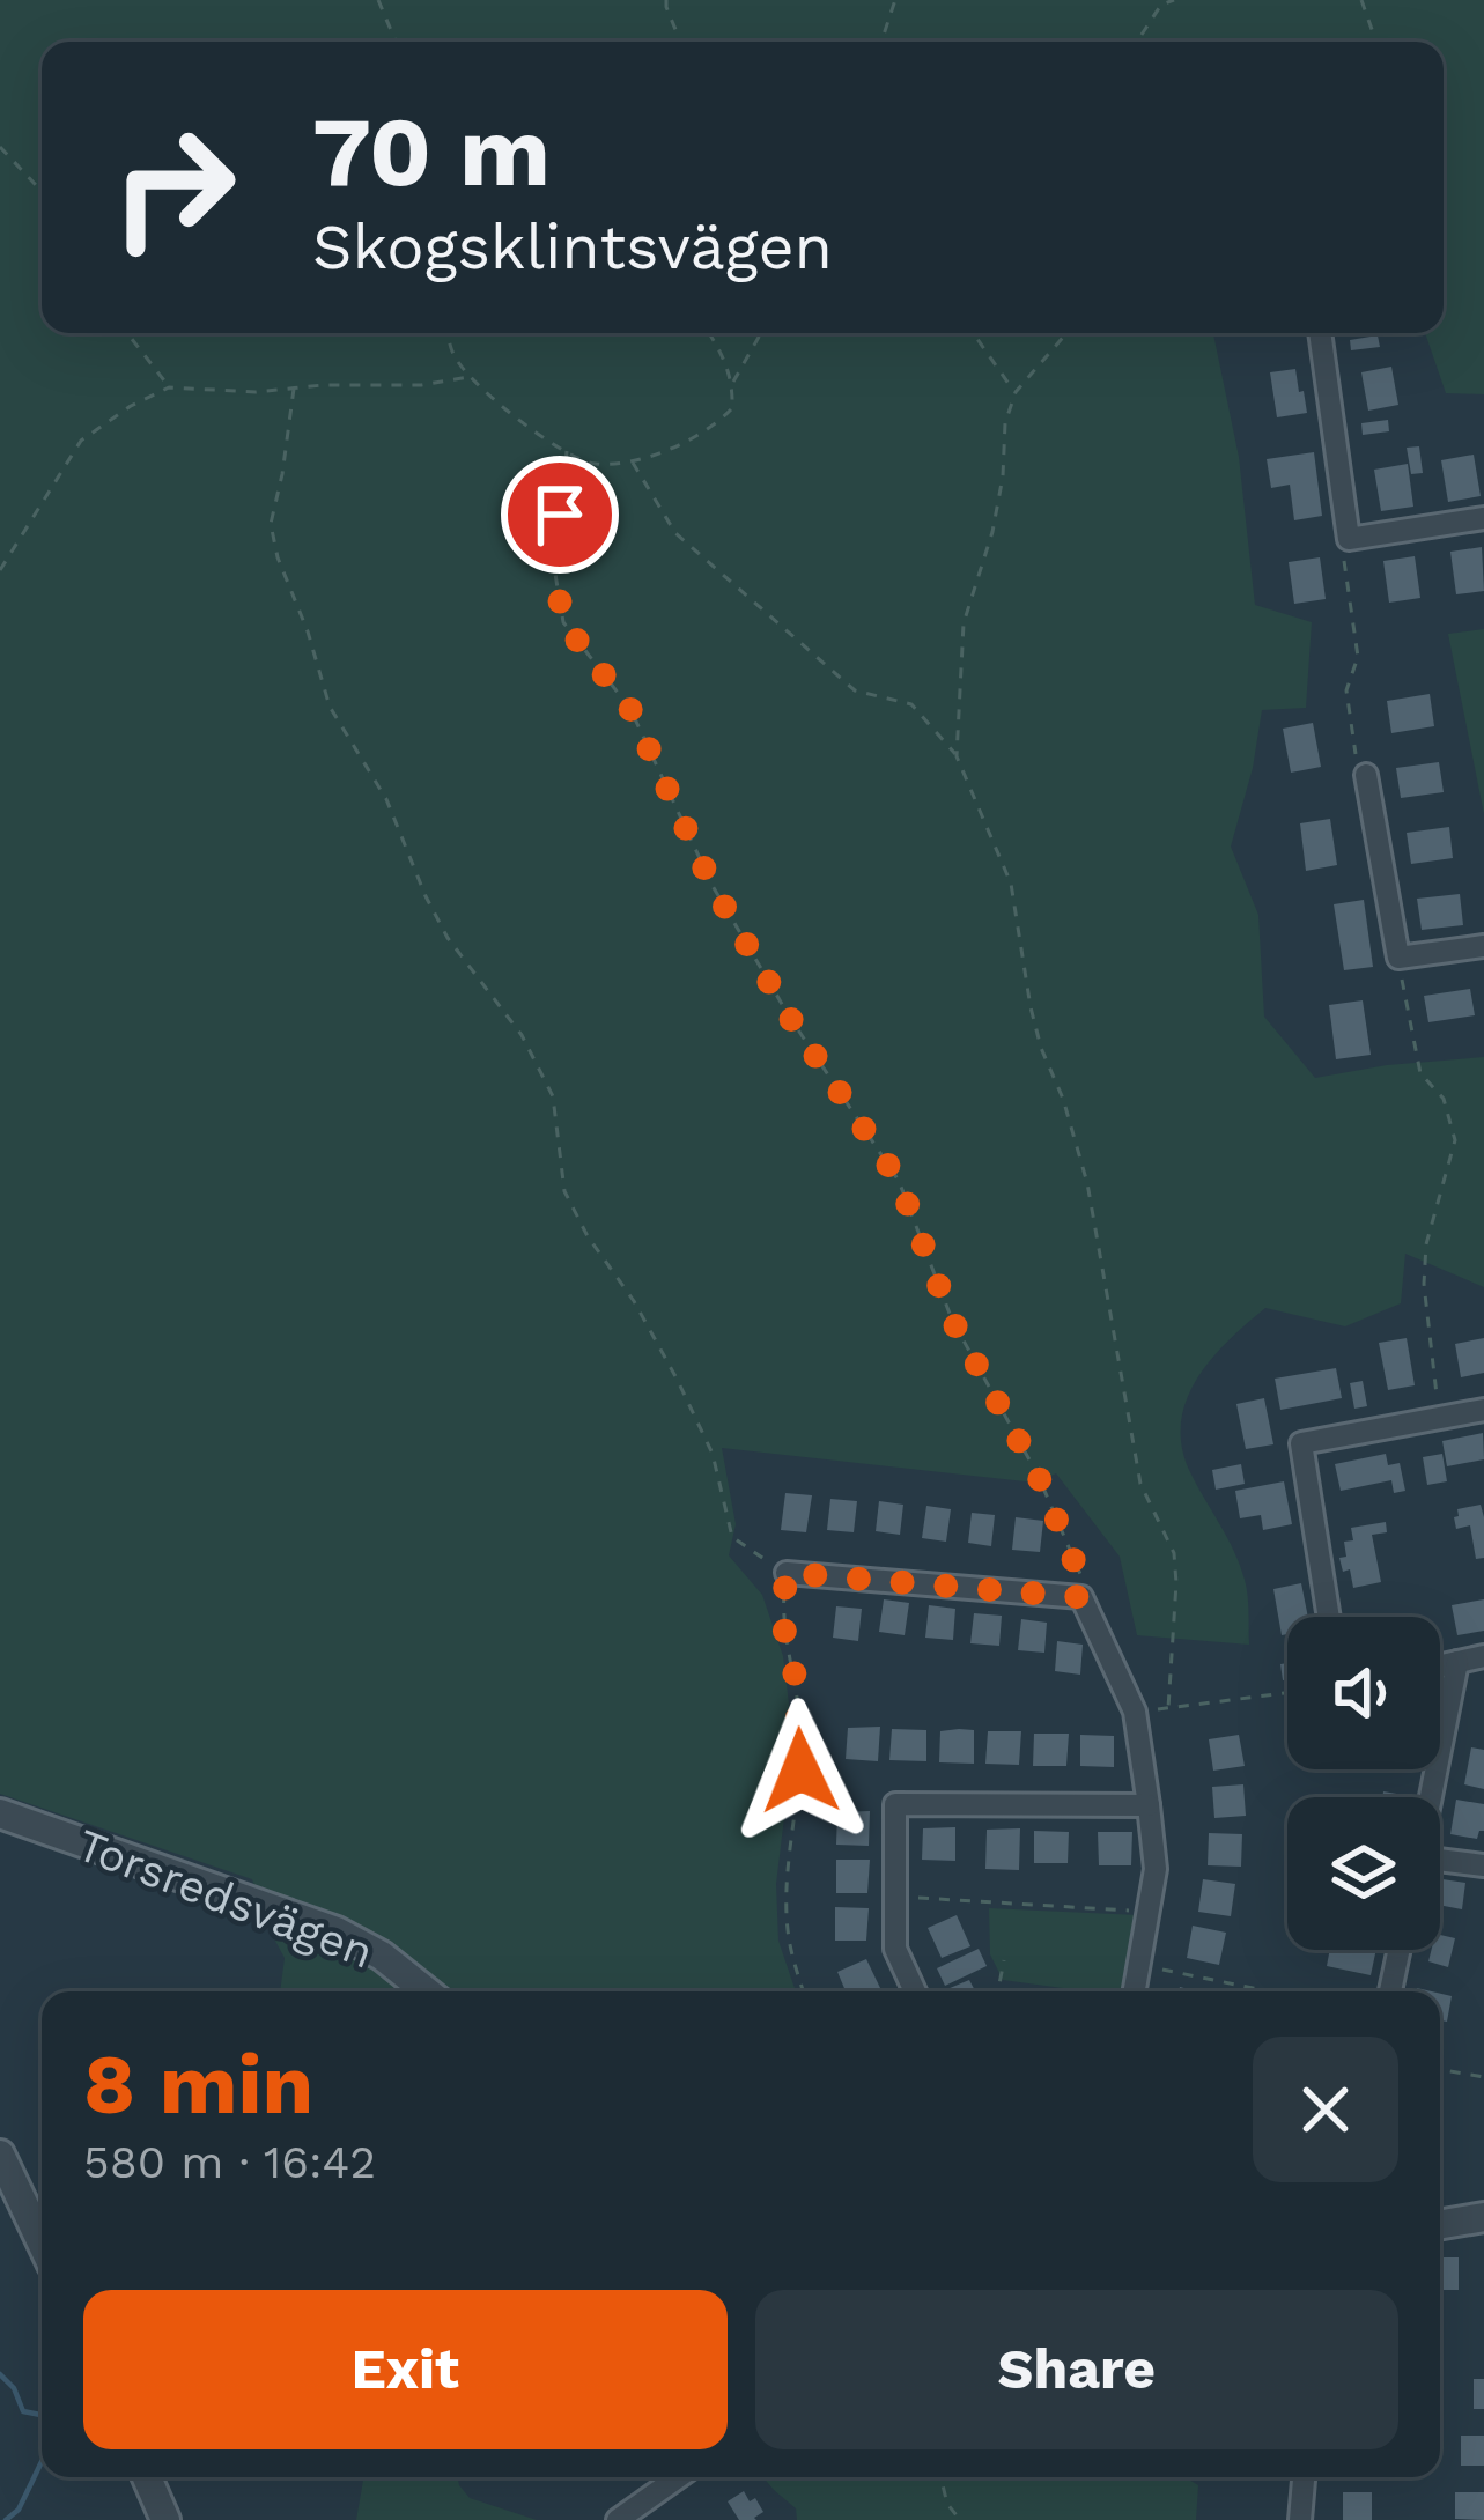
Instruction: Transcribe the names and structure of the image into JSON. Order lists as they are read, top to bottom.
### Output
{
  "streets": {
    "street": ["Torsredsvägen"]
  },
  "page": {
    "turn": ["70 m", "Skogsklintsvägen"],
    "heading": ["8 min", "580 m · 16:42"],
    "buttons": ["Exit", "Share"]
  }
}
